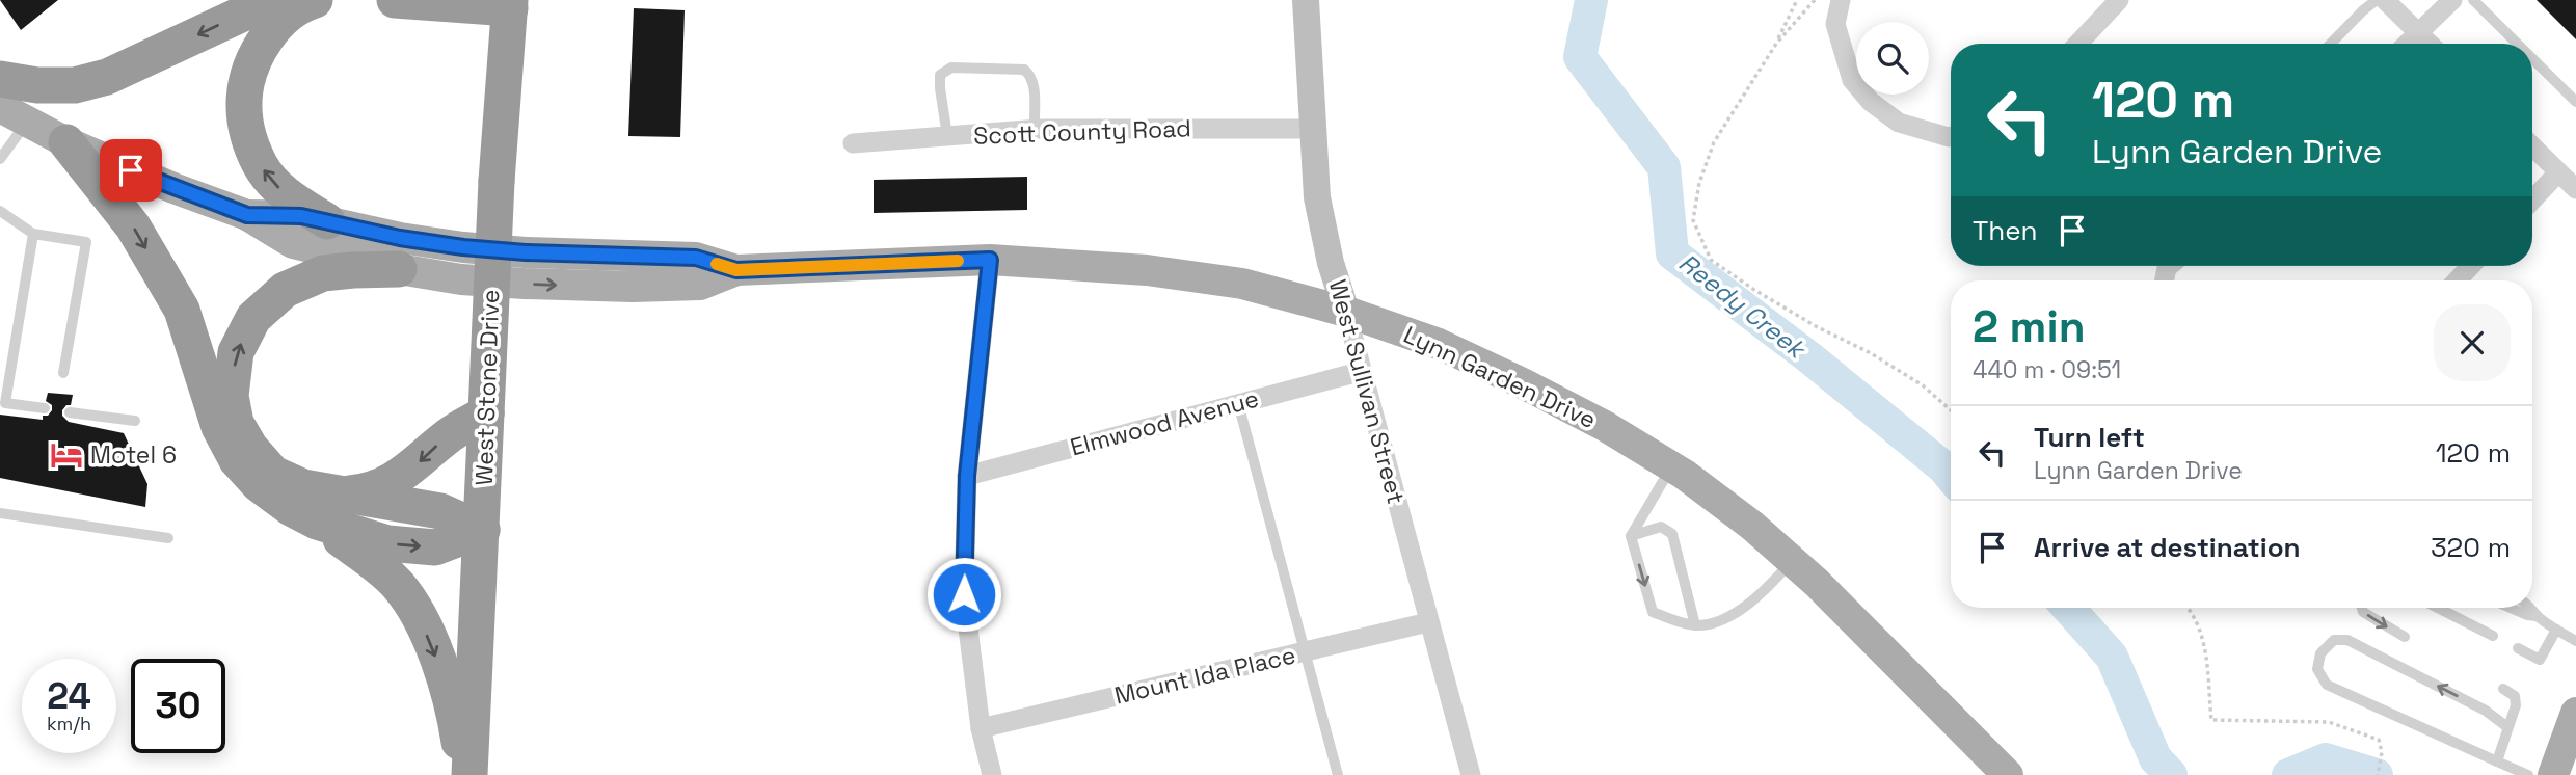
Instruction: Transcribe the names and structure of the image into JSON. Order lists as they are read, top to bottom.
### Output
{
  "streets": {
    "highway": ["West Stone Drive"],
    "main road": ["Lynn Garden Drive"],
    "street": [
      "Scott County Road",
      "West Sullivan Street",
      "Elmwood Avenue",
      "Mount Ida Place"
    ]
  },
  "crossings": [
    ["Scott County Road", "West Sullivan Street"],
    ["Lynn Garden Drive", "West Sullivan Street"],
    ["West Sullivan Street", "Elmwood Avenue"],
    ["West Sullivan Street", "Mount Ida Place"]
  ],
  "water": ["Reedy Creek"],
  "places": {
    "hotel": ["Motel 6"]
  },
  "page": {
    "turn": ["120 m", "Lynn Garden Drive"],
    "then": "Then",
    "heading": ["2 min", "440 m · 09:51"],
    "list": [
      {
        "name": "Turn left",
        "note": "Lynn Garden Drive",
        "value": "120 m"
      },
      {
        "name": "Arrive at destination",
        "value": "320 m"
      }
    ],
    "speed": "24 km/h",
    "limit": "30"
  }
}
